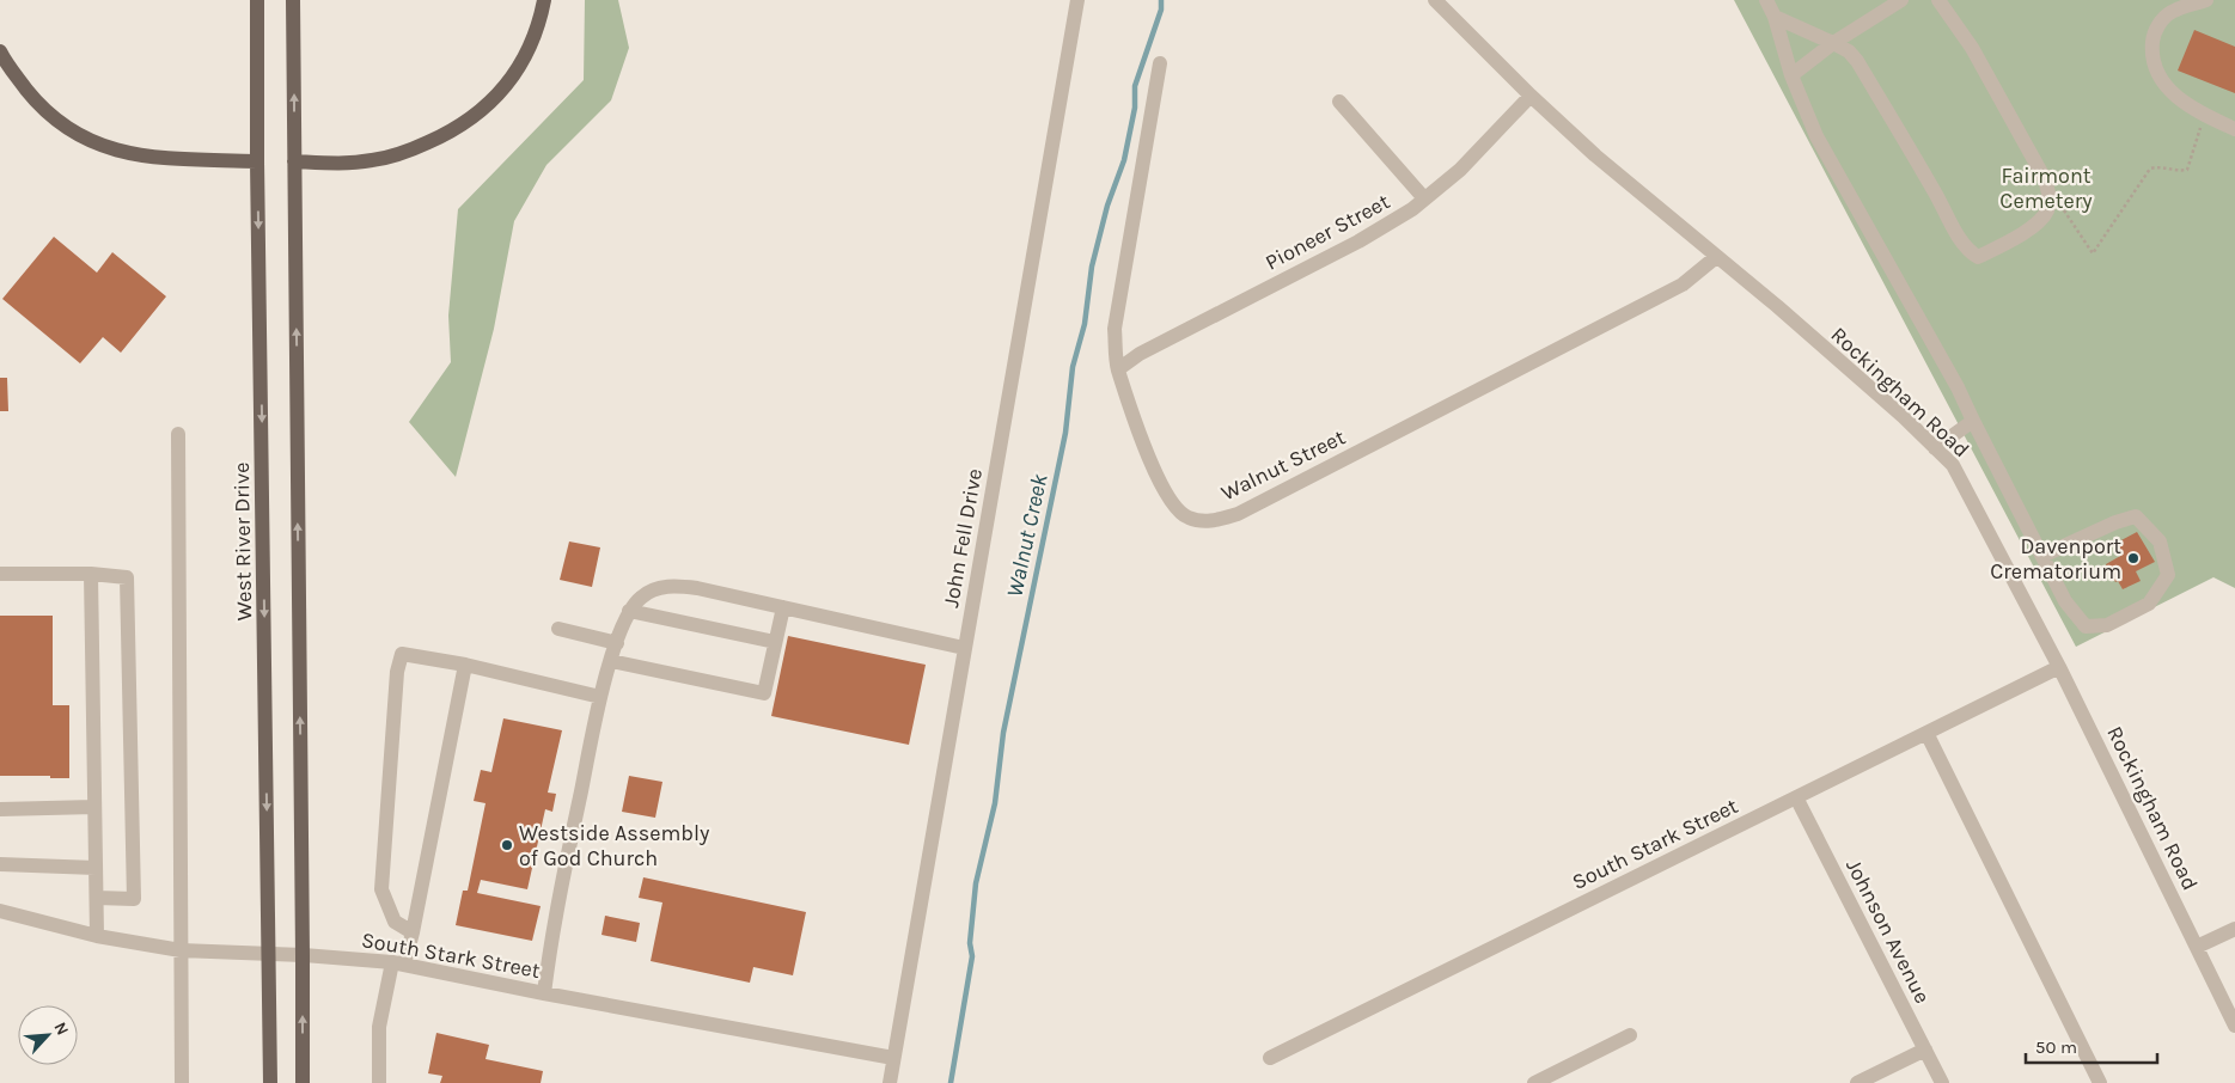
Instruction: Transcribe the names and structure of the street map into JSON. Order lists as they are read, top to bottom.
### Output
{
  "streets": {
    "main road": ["West River Drive"],
    "street": [
      "Pioneer Street",
      "Rockingham Road",
      "Walnut Street",
      "John Fell Drive",
      "South Stark Street",
      "Johnson Avenue"
    ]
  },
  "crossings": [
    ["Pioneer Street", "Rockingham Road"],
    ["Pioneer Street", "Walnut Street"],
    ["Rockingham Road", "Walnut Street"],
    ["Rockingham Road", "South Stark Street"],
    ["John Fell Drive", "South Stark Street"],
    ["West River Drive", "South Stark Street"],
    ["South Stark Street", "Johnson Avenue"]
  ],
  "water": ["Walnut Creek"],
  "parks": ["Fairmont Cemetery"],
  "places": ["Davenport Crematorium", "Westside Assembly of God Church"],
  "scale_bar": "50 m",
  "north": "top right"
}
